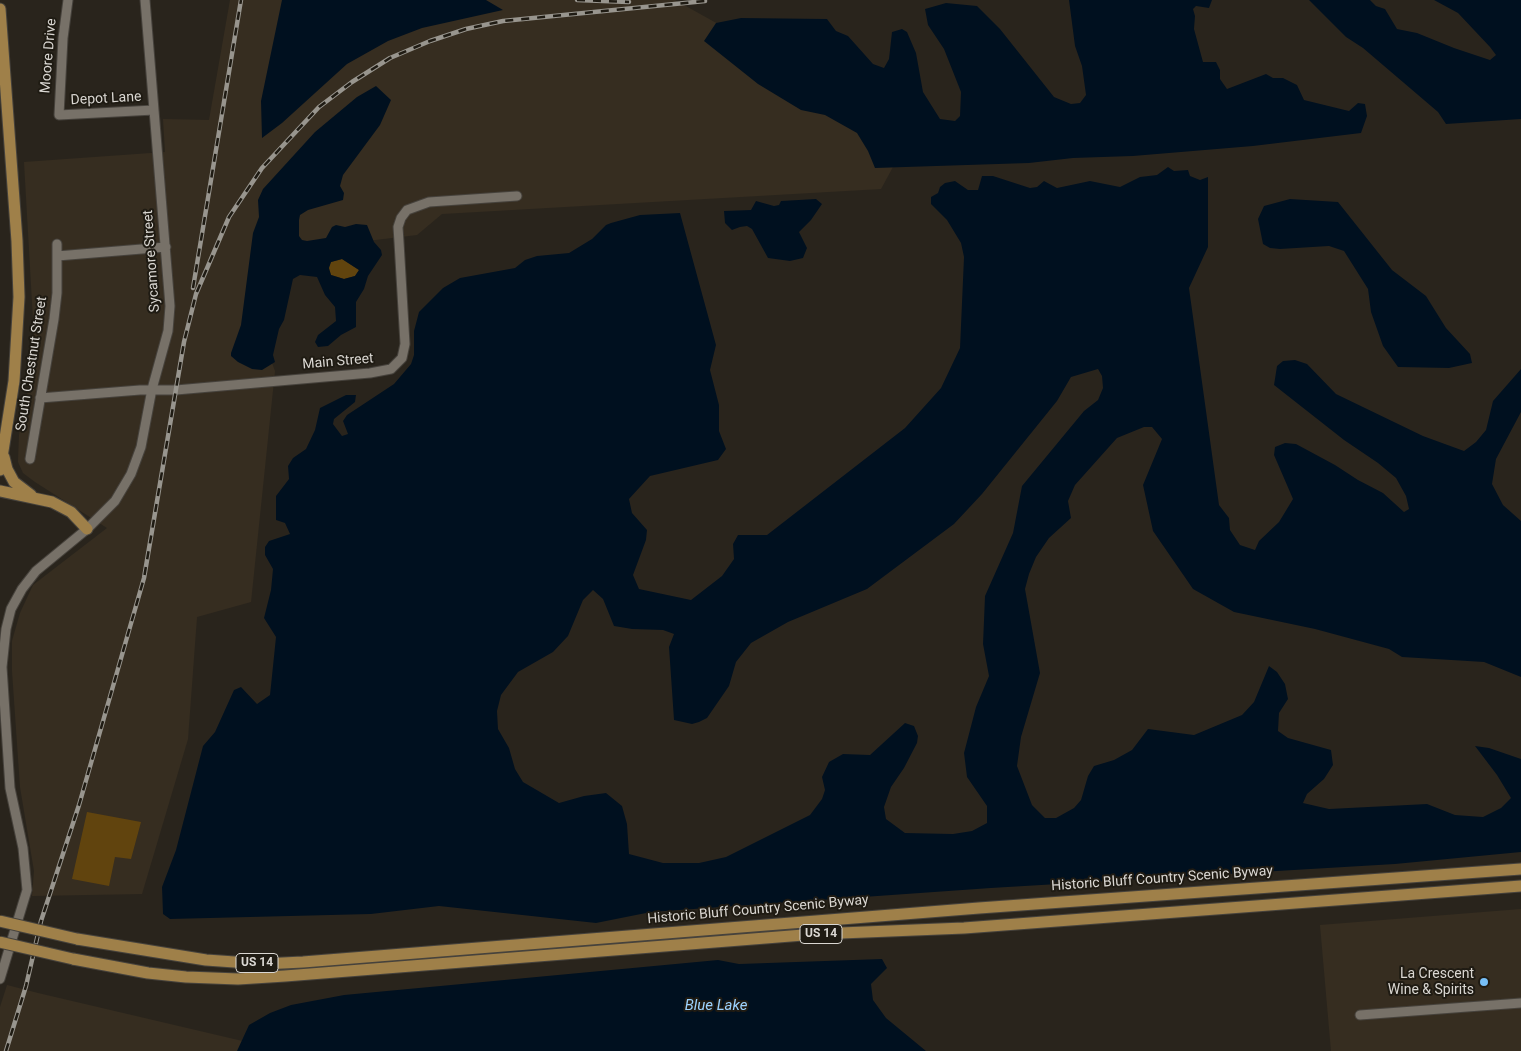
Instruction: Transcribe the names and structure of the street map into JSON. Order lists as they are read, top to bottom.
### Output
{
  "streets": {
    "main road": ["Historic Bluff Country Scenic Byway", "US 14"],
    "street": [
      "Moore Drive",
      "Depot Lane",
      "Sycamore Street",
      "Main Street",
      "South Chestnut Street"
    ]
  },
  "crossings": [
    ["Moore Drive", "Depot Lane"],
    ["Depot Lane", "Sycamore Street"],
    ["Sycamore Street", "Main Street"],
    ["Main Street", "South Chestnut Street"]
  ],
  "water": ["Blue Lake"],
  "places": ["La Crescent Wine & Spirits"]
}
